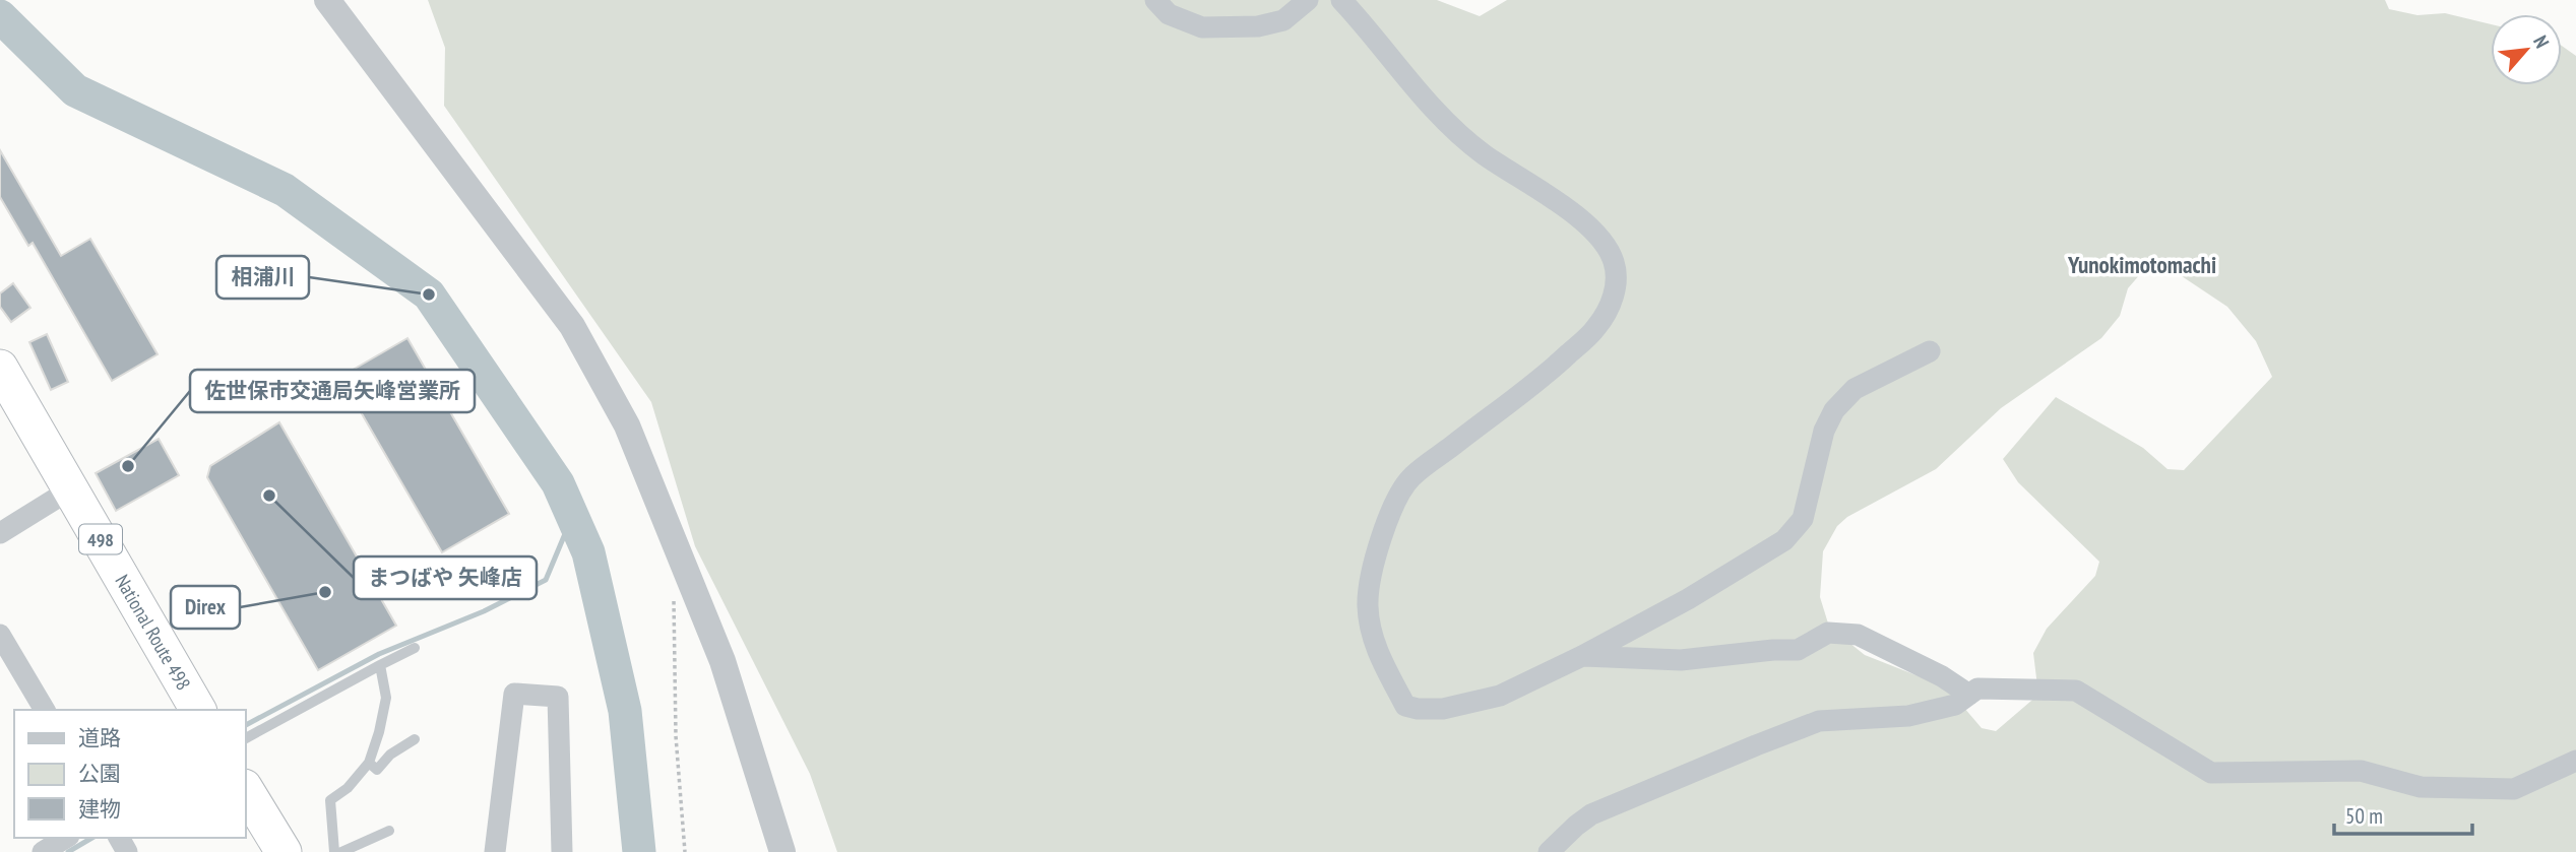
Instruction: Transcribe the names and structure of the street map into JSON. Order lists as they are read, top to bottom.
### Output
{
  "streets": {
    "highway": ["498", "National Route 498"]
  },
  "districts": ["Yunokimotomachi"],
  "places": [
    "相浦川",
    "佐世保市交通局矢峰営業所",
    "まつばや 矢峰店",
    "Direx"
  ],
  "legend": ["道路", "公園", "建物"],
  "scale_bar": "50 m",
  "north": "top right"
}
